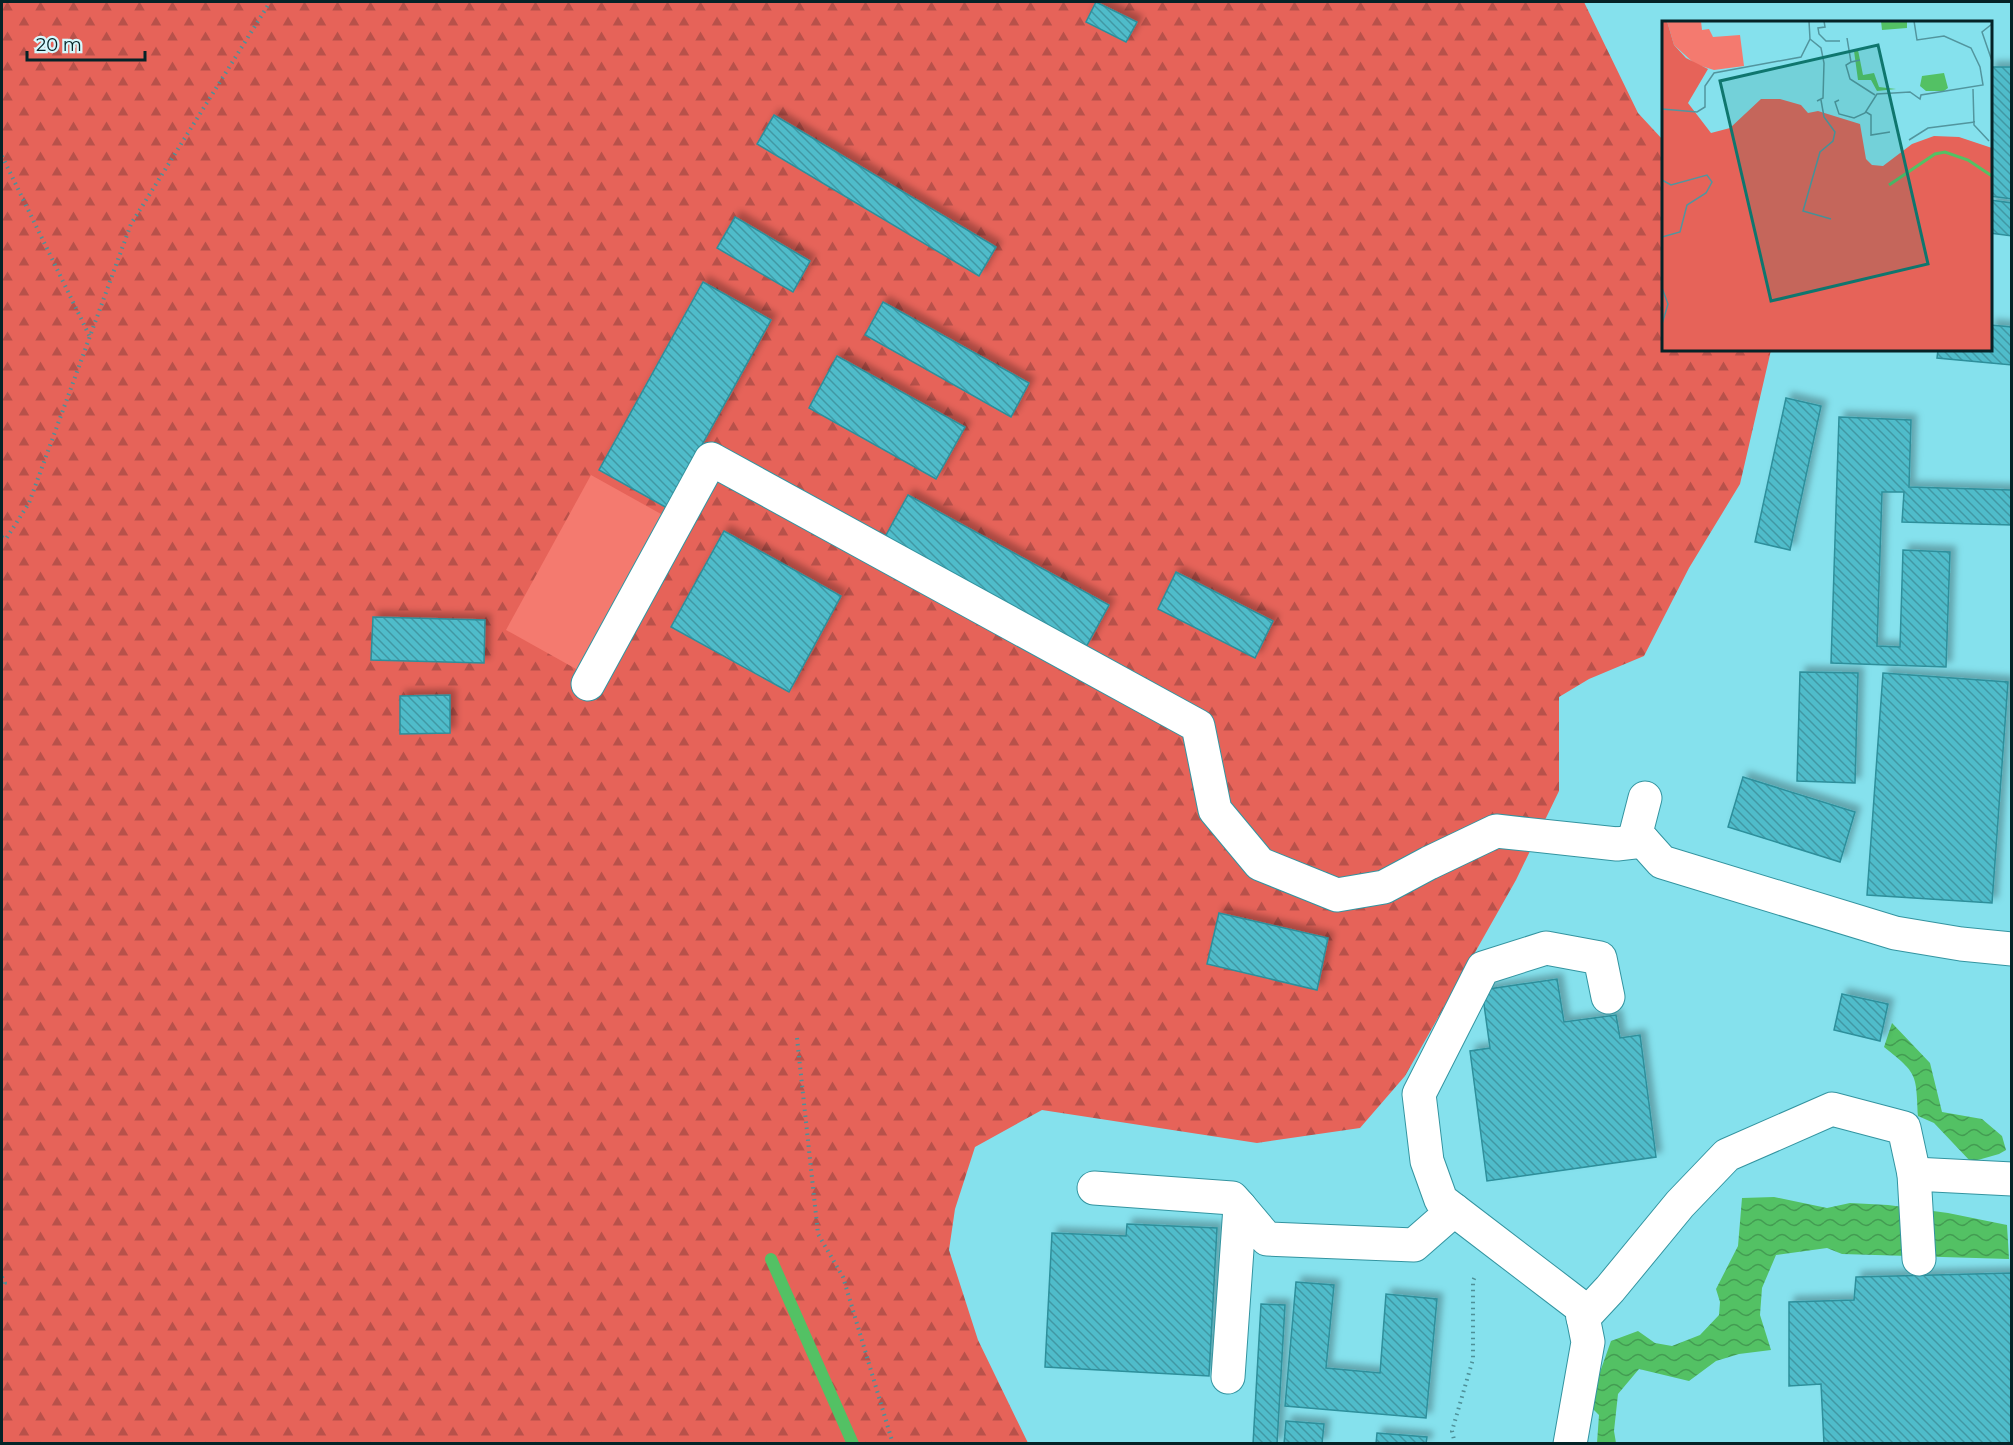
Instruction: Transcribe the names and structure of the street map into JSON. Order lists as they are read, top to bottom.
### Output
{
  "scale_bar": "20 m"
}
